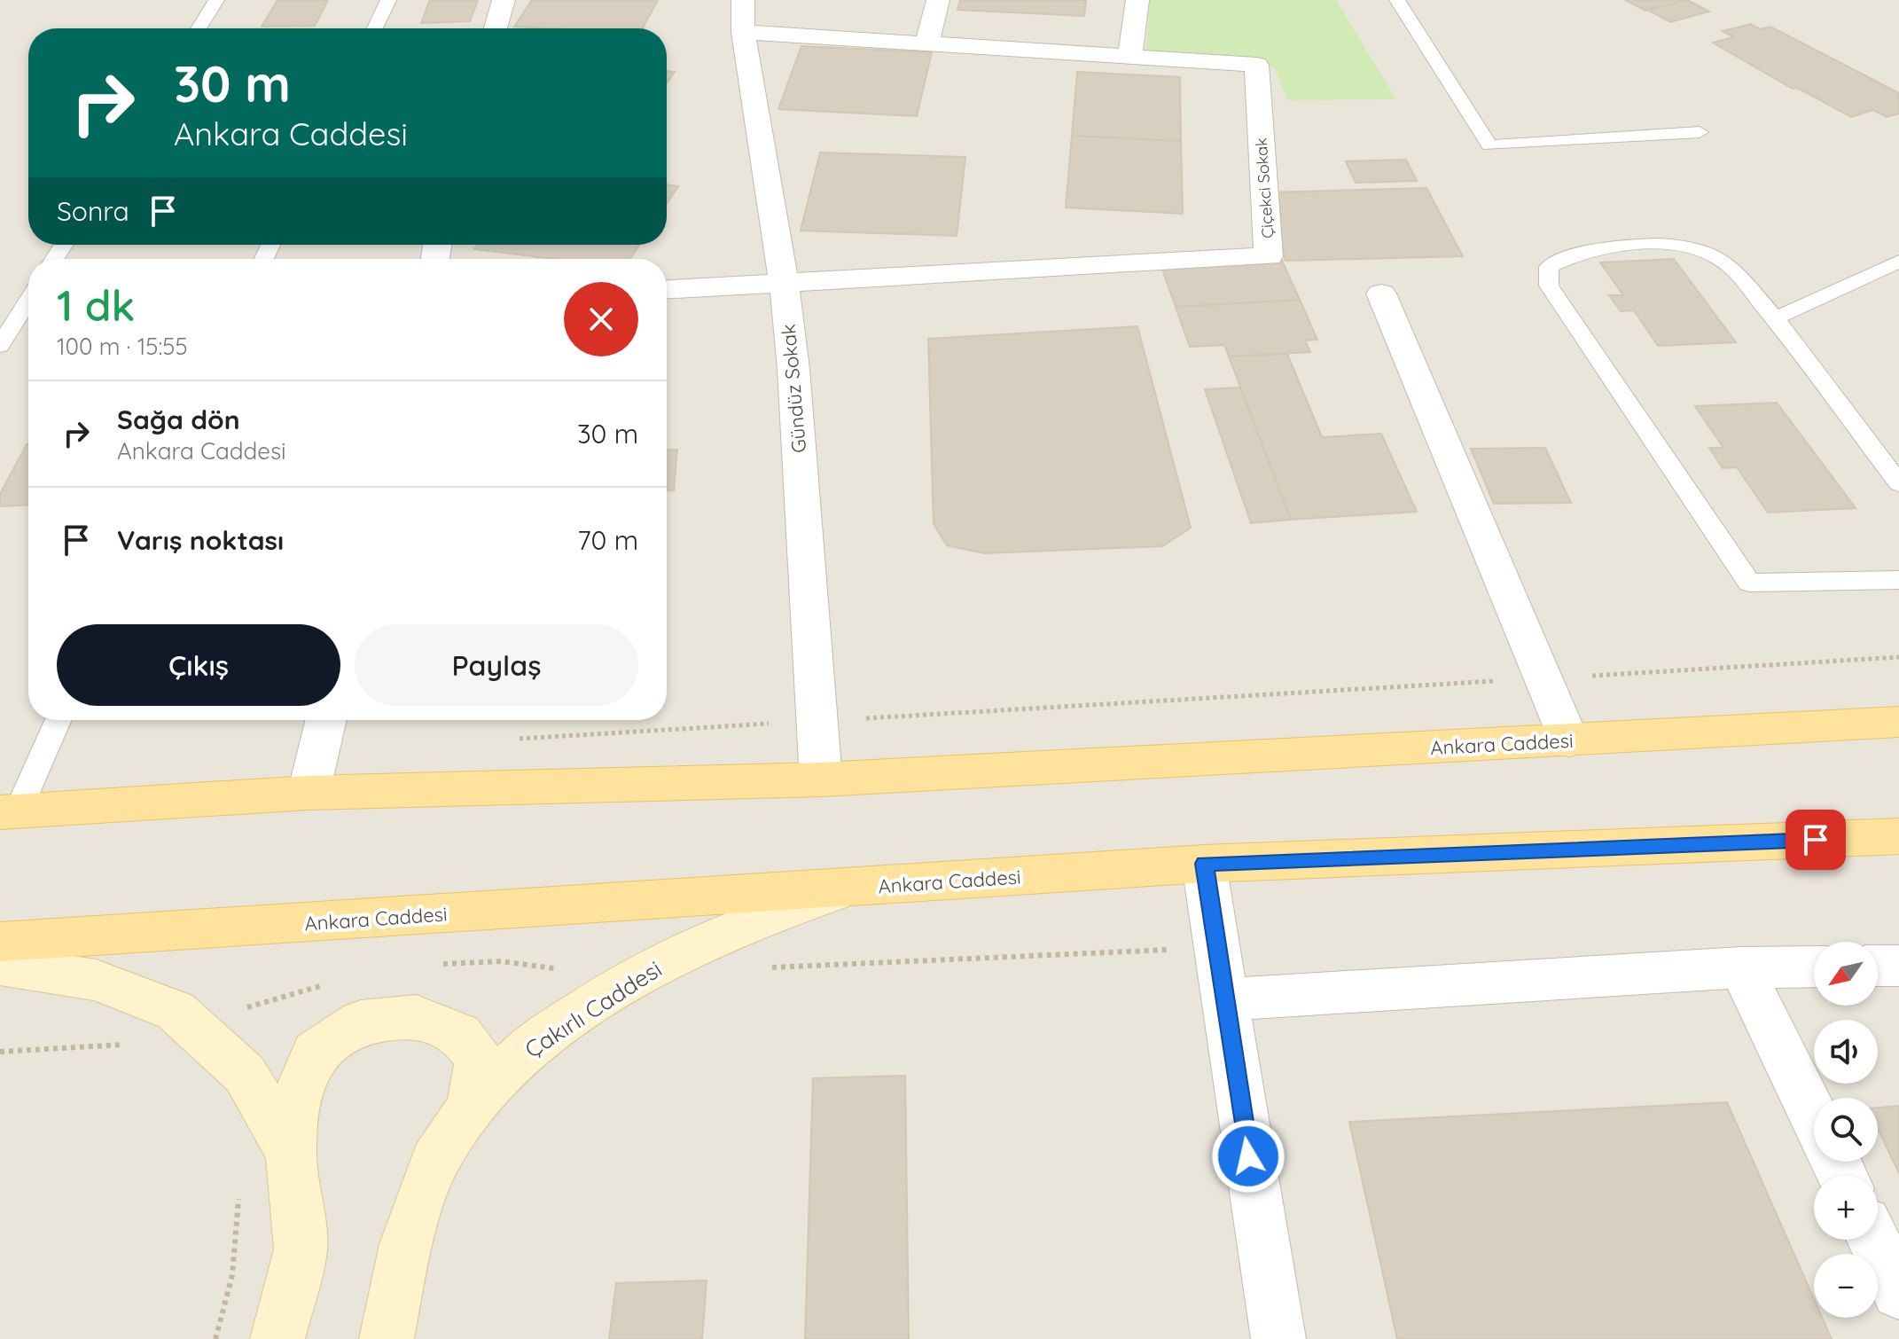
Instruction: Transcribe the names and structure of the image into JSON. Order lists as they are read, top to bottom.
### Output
{
  "streets": {
    "main road": ["Ankara Caddesi"],
    "street": ["Çiçekci Sokak", "Gündüz Sokak", "Çakırlı Caddesi"]
  },
  "crossings": [
    ["Çiçekci Sokak", "Gündüz Sokak"],
    ["Gündüz Sokak", "Ankara Caddesi"],
    ["Ankara Caddesi", "Çakırlı Caddesi"]
  ],
  "north": "bottom left",
  "page": {
    "turn": ["30 m", "Ankara Caddesi"],
    "then": "Sonra",
    "heading": ["1 dk", "100 m · 15:55"],
    "list": [
      {
        "name": "Sağa dön",
        "note": "Ankara Caddesi",
        "value": "30 m"
      },
      {
        "name": "Varış noktası",
        "value": "70 m"
      }
    ],
    "buttons": ["Çıkış", "Paylaş"],
    "map_buttons": ["+", "−"]
  }
}
